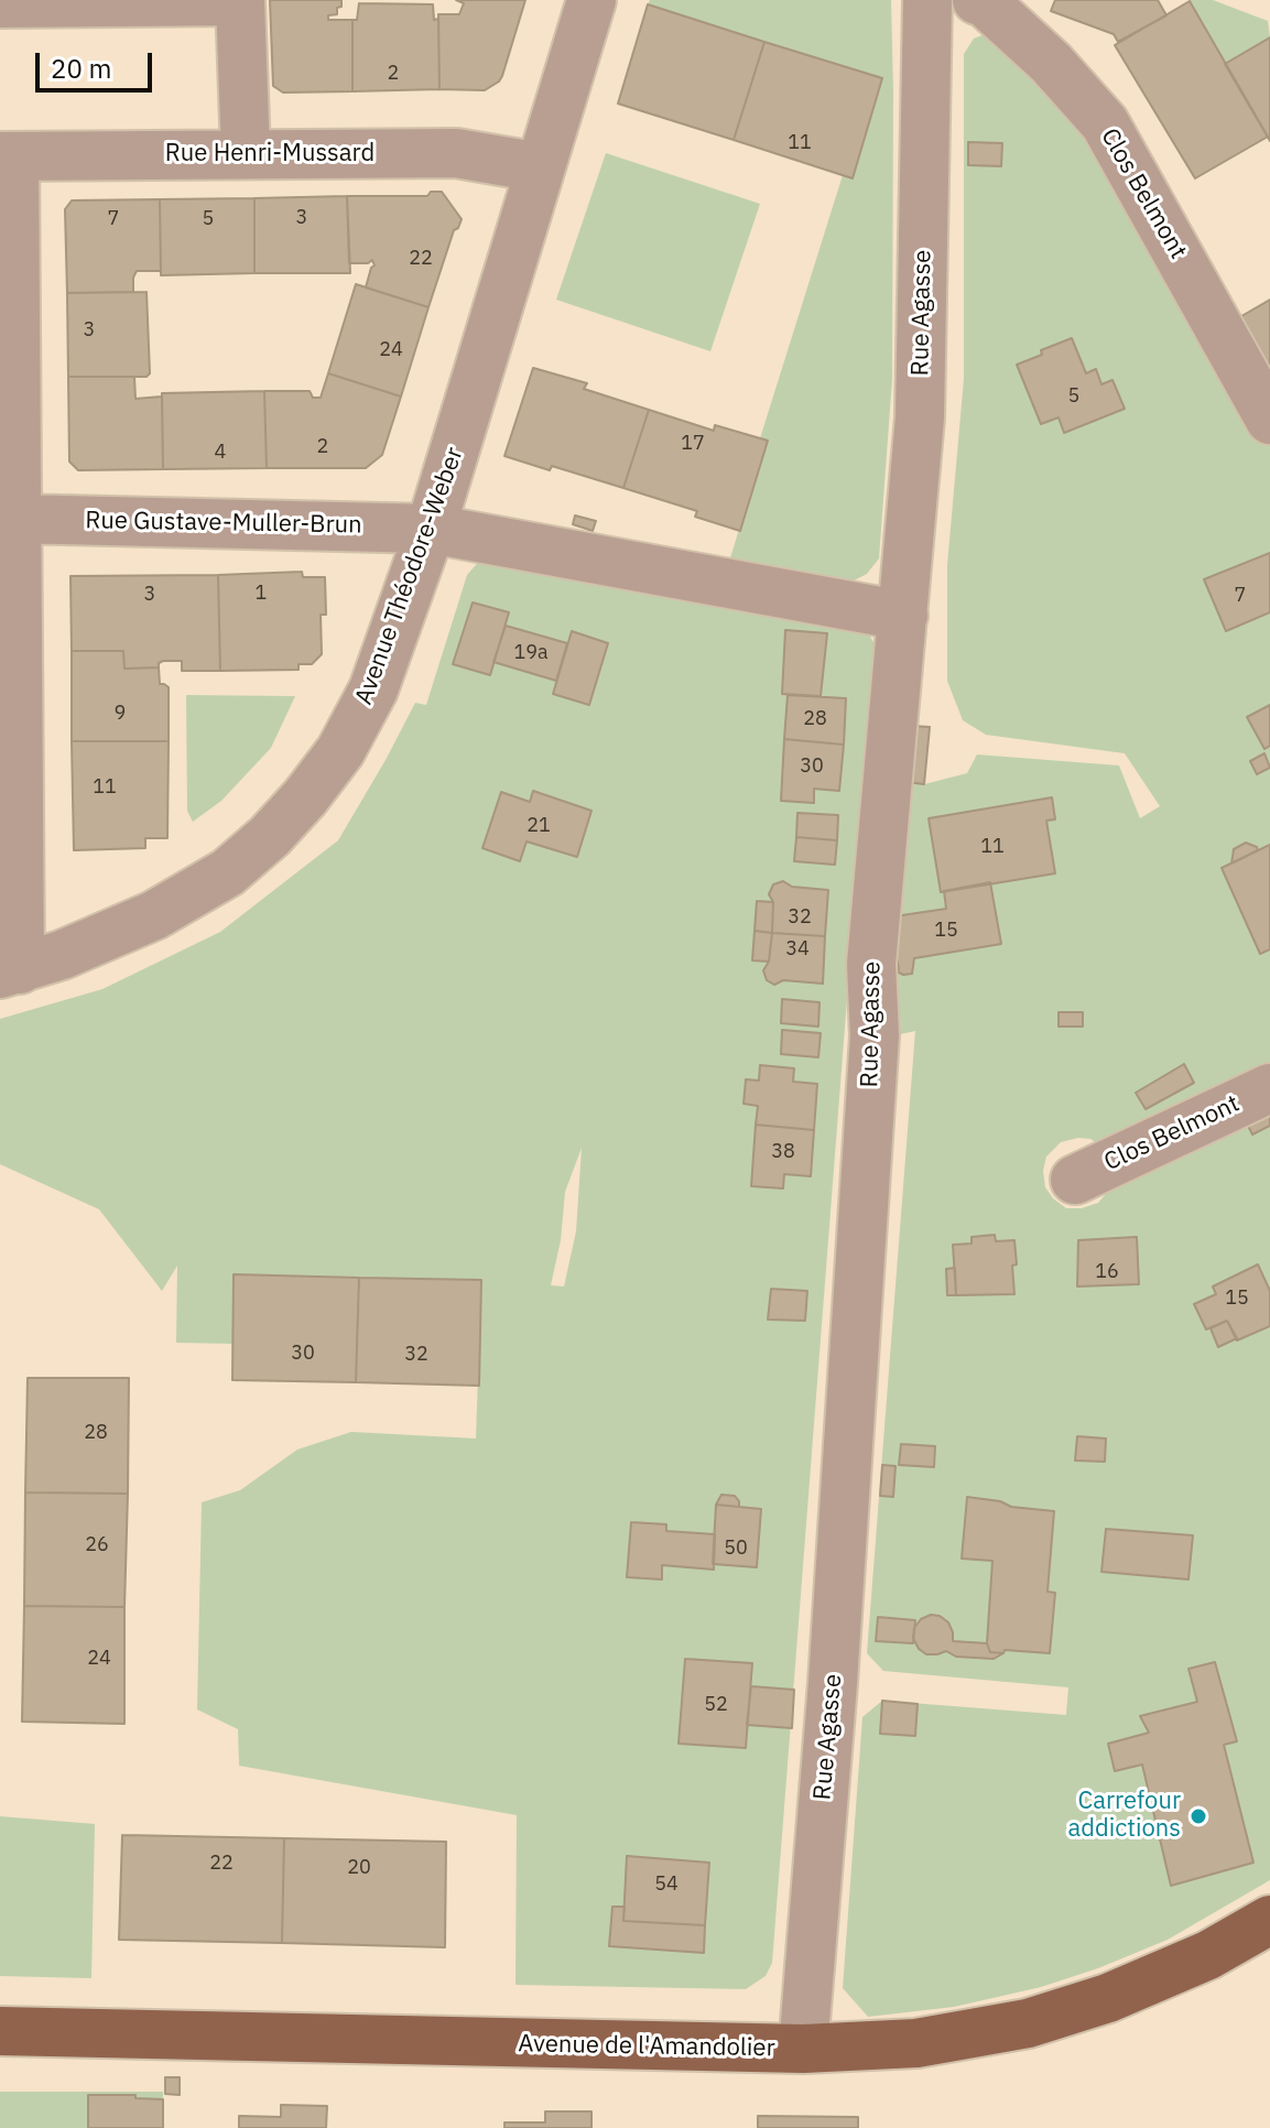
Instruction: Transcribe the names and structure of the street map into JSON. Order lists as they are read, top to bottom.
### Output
{
  "streets": {
    "main road": ["Avenue de l'Amandolier"],
    "street": [
      "Rue Henri-Mussard",
      "Clos Belmont",
      "Rue Agasse",
      "Rue Gustave-Muller-Brun",
      "Avenue Théodore-Weber"
    ]
  },
  "crossings": [
    ["Rue Henri-Mussard", "Avenue Théodore-Weber"],
    ["Rue Agasse", "Rue Gustave-Muller-Brun"],
    ["Rue Agasse", "Avenue de l'Amandolier"],
    ["Rue Gustave-Muller-Brun", "Avenue Théodore-Weber"]
  ],
  "places": ["Carrefour addictions"],
  "house_numbers": [
    "2",
    "11",
    "3",
    "7",
    "5",
    "22",
    "3",
    "24",
    "5",
    "17",
    "2",
    "4",
    "1",
    "3",
    "7",
    "19a",
    "9",
    "28",
    "30",
    "11",
    "21",
    "11",
    "32",
    "15",
    "34",
    "38",
    "16",
    "15",
    "30",
    "32",
    "28",
    "26",
    "50",
    "24",
    "52",
    "22",
    "20",
    "54"
  ],
  "scale_bar": "20 m"
}
